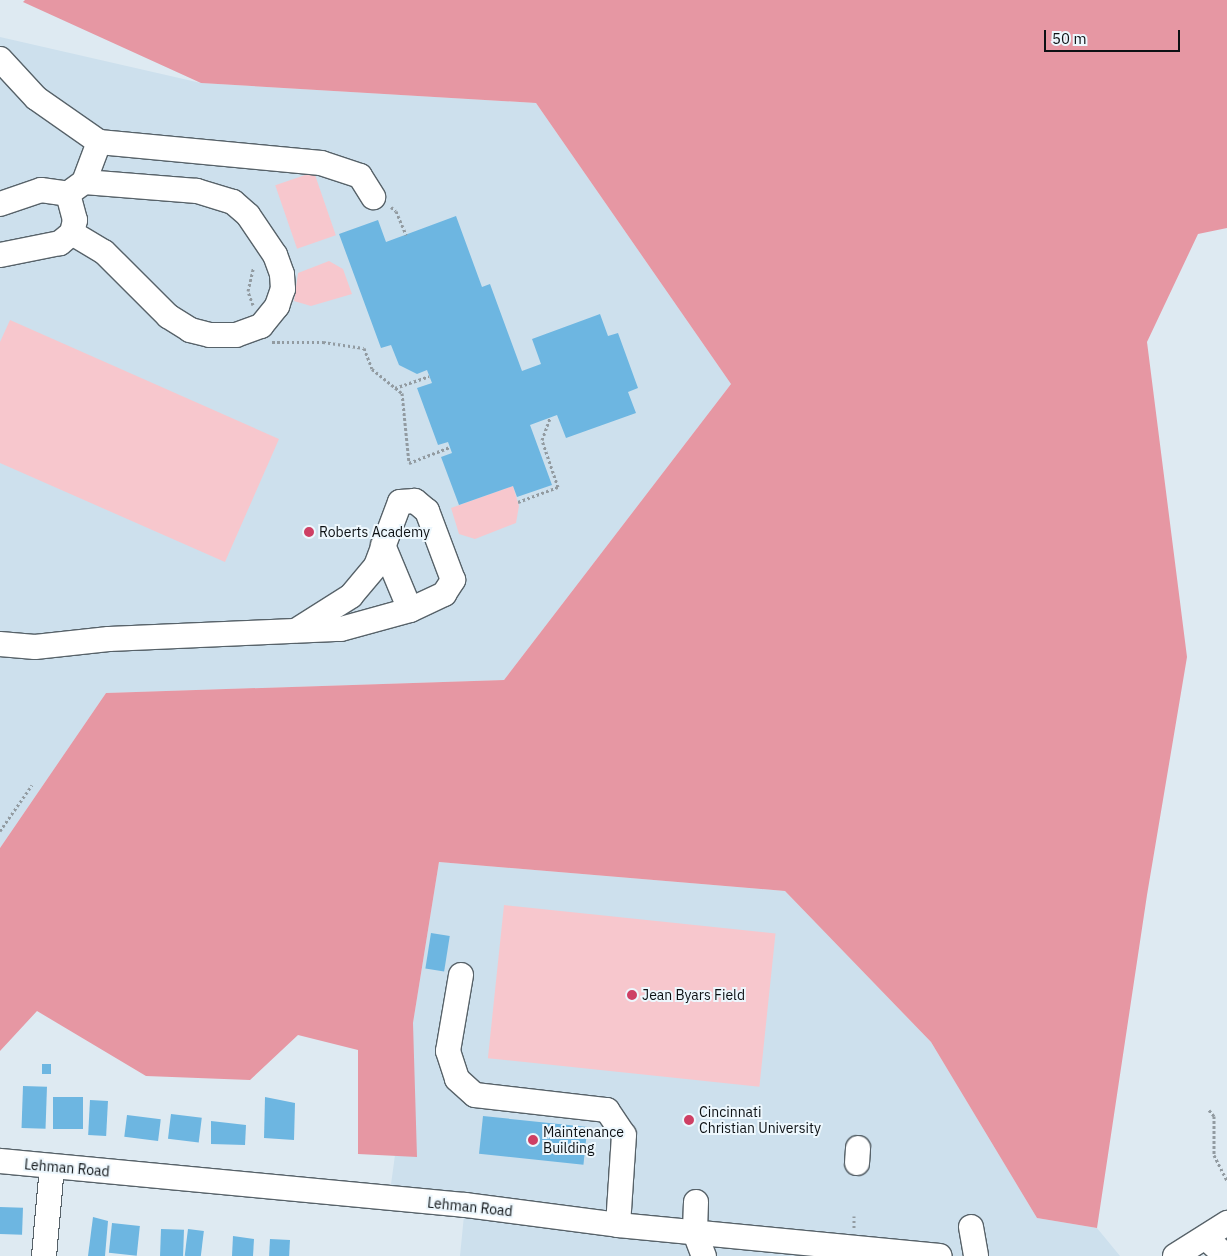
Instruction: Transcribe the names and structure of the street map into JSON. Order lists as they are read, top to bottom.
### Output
{
  "streets": {
    "street": ["Lehman Road"]
  },
  "places": [
    "Roberts Academy",
    "Jean Byars Field",
    "Cincinnati Christian University",
    "Maintenance Building"
  ],
  "scale_bar": "50 m"
}
